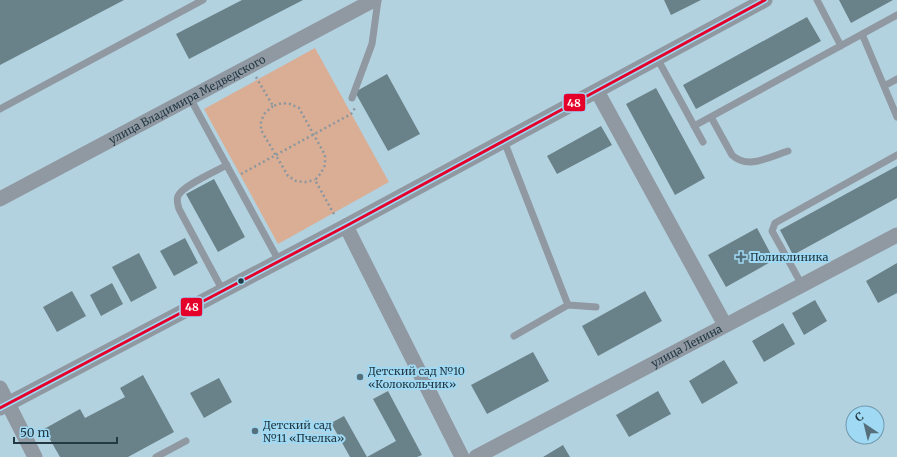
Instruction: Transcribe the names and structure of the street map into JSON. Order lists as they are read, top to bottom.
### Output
{
  "streets": {
    "street": ["улица Владимира Медведского", "улица Ленина"]
  },
  "places": {
    "health": ["Поликлиника"],
    "other": ["Детский сад №10 «Колокольчик»", "Детский сад №11 «Пчелка»"]
  },
  "lines": ["transit line 48"],
  "scale_bar": "50 m",
  "north": "top left"
}
